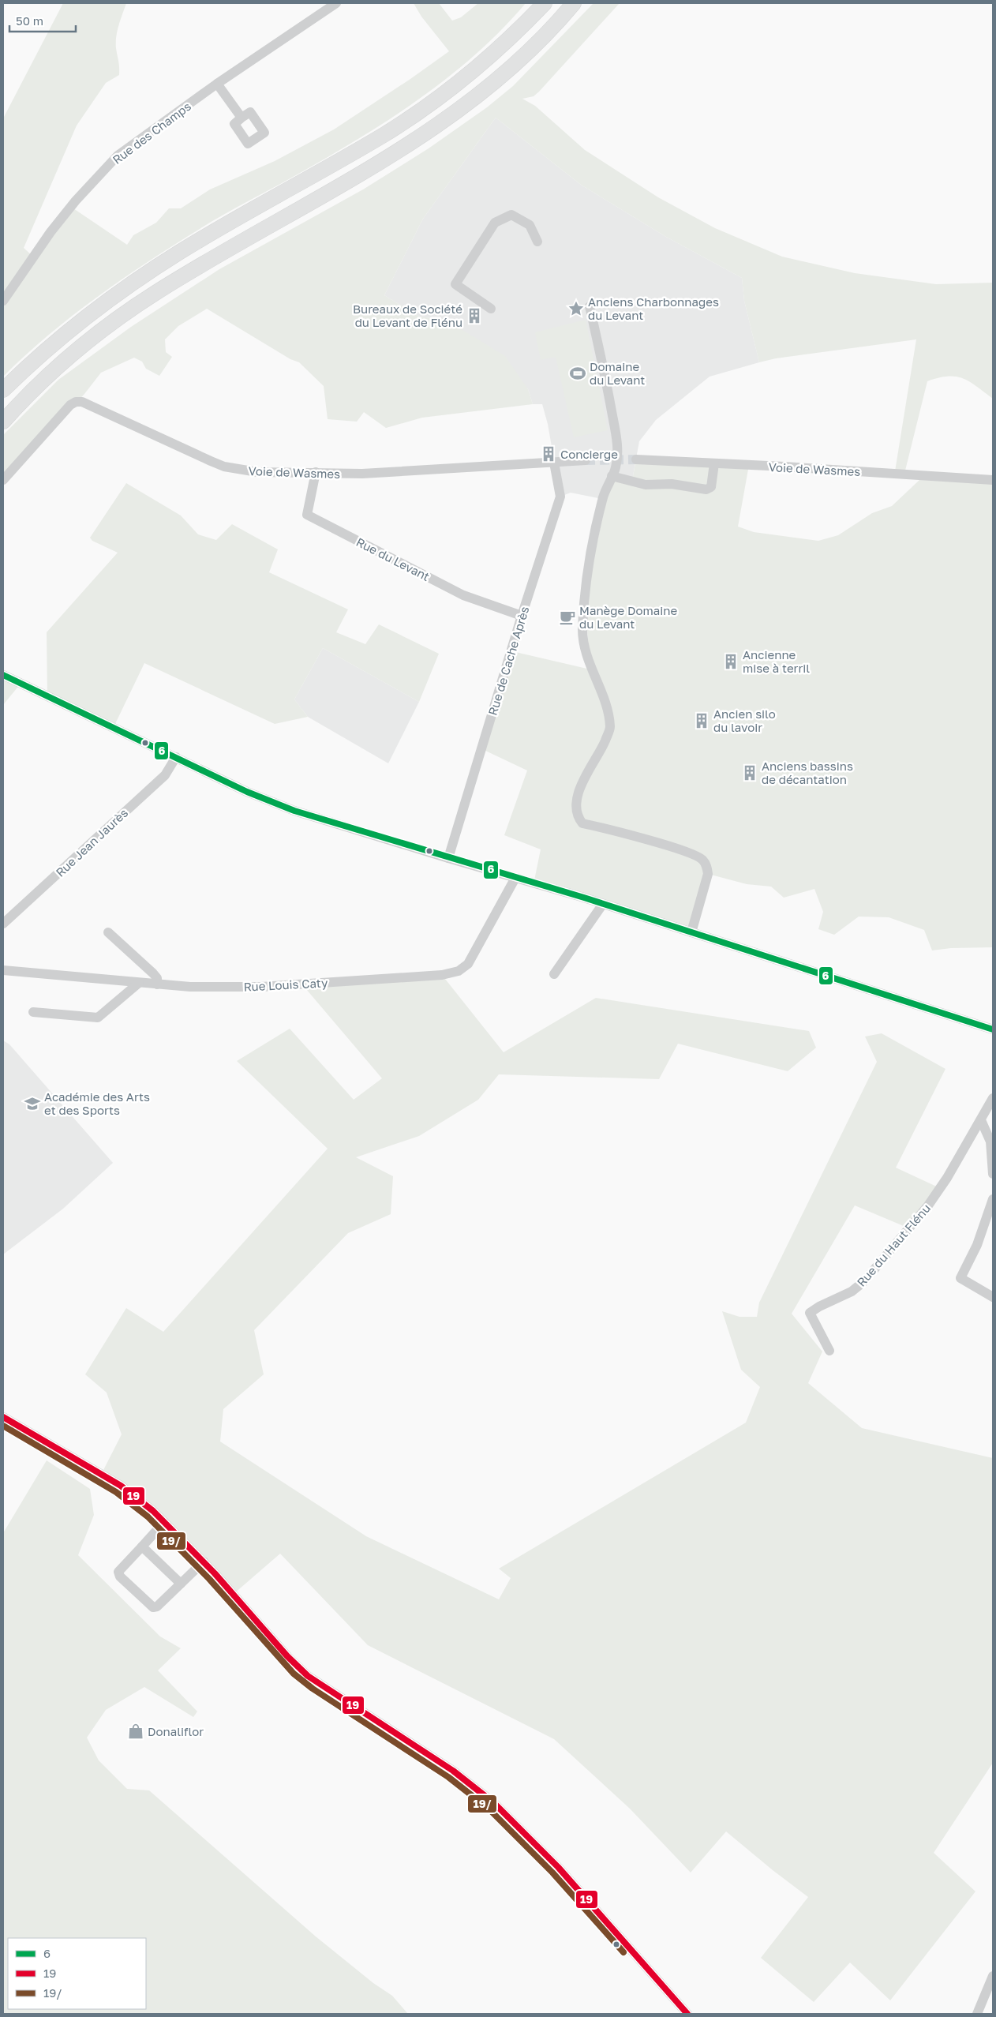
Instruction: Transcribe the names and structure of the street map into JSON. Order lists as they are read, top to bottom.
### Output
{
  "streets": {
    "street": [
      "Rue des Champs",
      "Voie de Wasmes",
      "Rue du Levant",
      "Rue de Cache Après",
      "Rue Jean Jaurès",
      "Rue Louis Caty",
      "Rue du Haut Flénu"
    ]
  },
  "crossings": [
    ["Voie de Wasmes", "Rue du Levant"],
    ["Voie de Wasmes", "Rue de Cache Après"],
    ["Rue du Levant", "Rue de Cache Après"]
  ],
  "places": {
    "place": ["Anciens Charbonnages du Levant"],
    "building": [
      "Bureaux de Société du Levant de Flénu",
      "Concierge",
      "Ancienne mise à terril",
      "Ancien silo du lavoir",
      "Anciens bassins de décantation"
    ],
    "sports": ["Domaine du Levant"],
    "cafe": ["Manège Domaine du Levant"],
    "school or university": ["Académie des Arts et des Sports"],
    "shop": ["Donaliflor"]
  },
  "lines": ["transit line 6", "transit line 19", "transit line 19/"],
  "legend": ["6", "19", "19/"],
  "scale_bar": "50 m"
}
